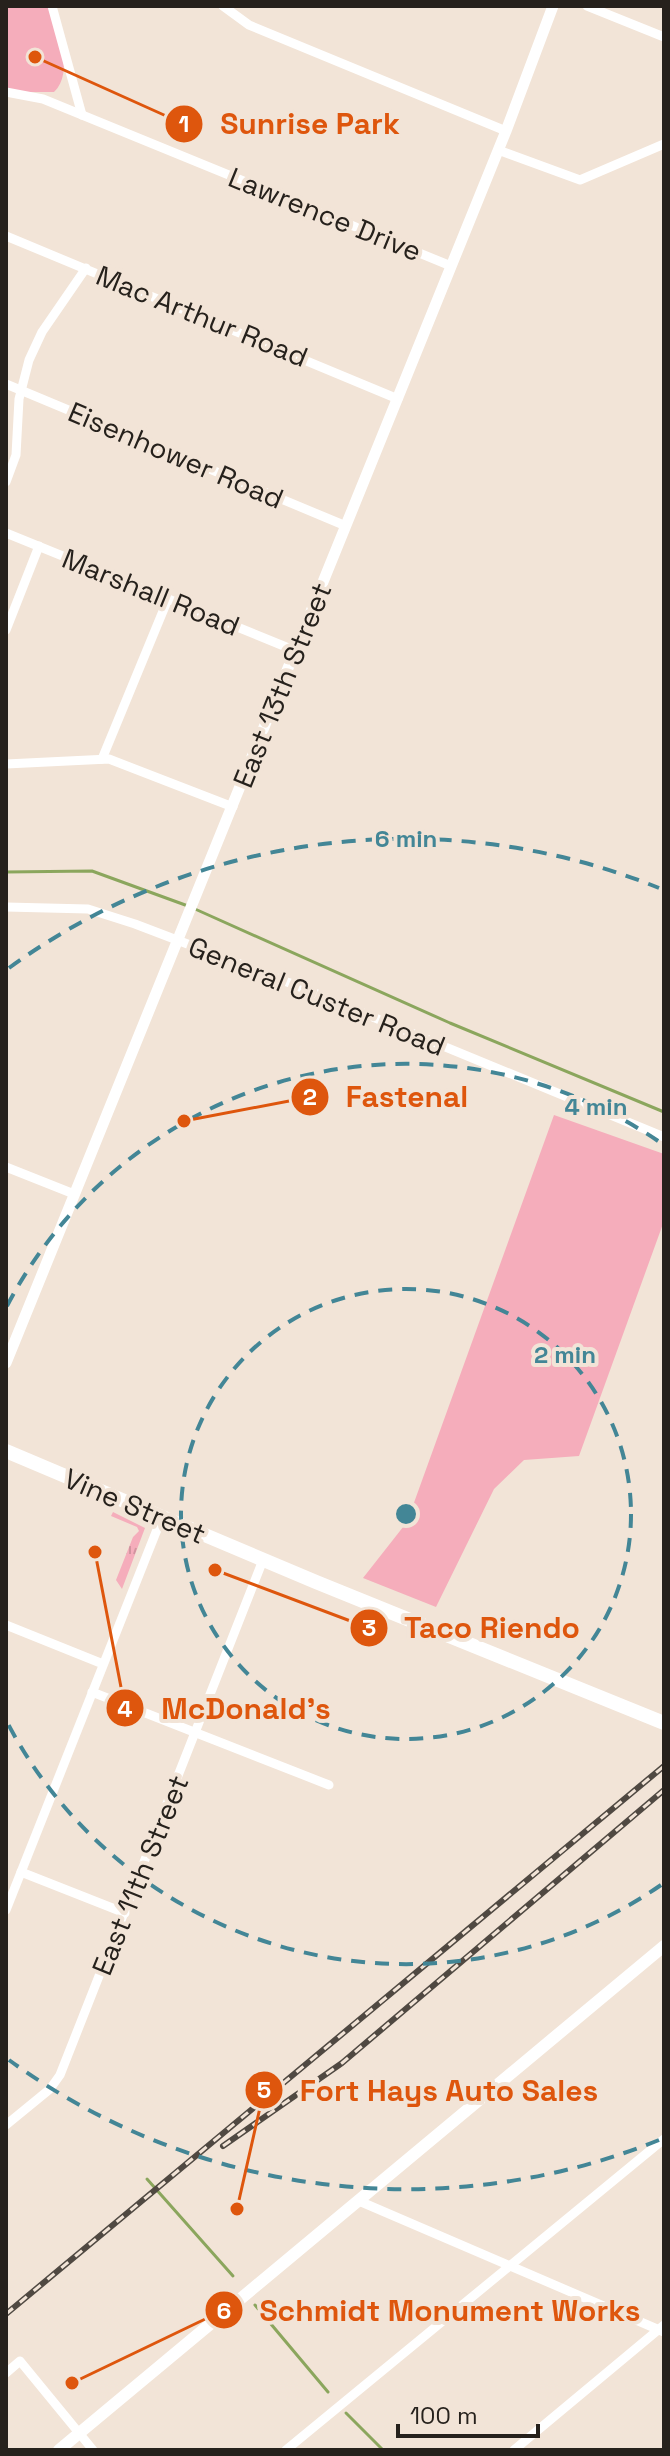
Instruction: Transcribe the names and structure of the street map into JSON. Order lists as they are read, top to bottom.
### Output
{
  "streets": {
    "main road": ["Vine Street"],
    "street": [
      "Lawrence Drive",
      "Mac Arthur Road",
      "Eisenhower Road",
      "Marshall Road",
      "East 13th Street",
      "General Custer Road",
      "East 11th Street"
    ]
  },
  "crossings": [
    ["Lawrence Drive", "East 13th Street"],
    ["Mac Arthur Road", "East 13th Street"],
    ["Eisenhower Road", "East 13th Street"],
    ["Marshall Road", "East 13th Street"],
    ["East 13th Street", "General Custer Road"],
    ["Vine Street", "East 11th Street"]
  ],
  "places": [
    "Sunrise Park",
    "Fastenal",
    "McDonald's",
    "Taco Riendo",
    "Fort Hays Auto Sales",
    "Schmidt Monument Works"
  ],
  "scale_bar": "100 m",
  "rings": ["6 min", "4 min", "2 min"]
}
